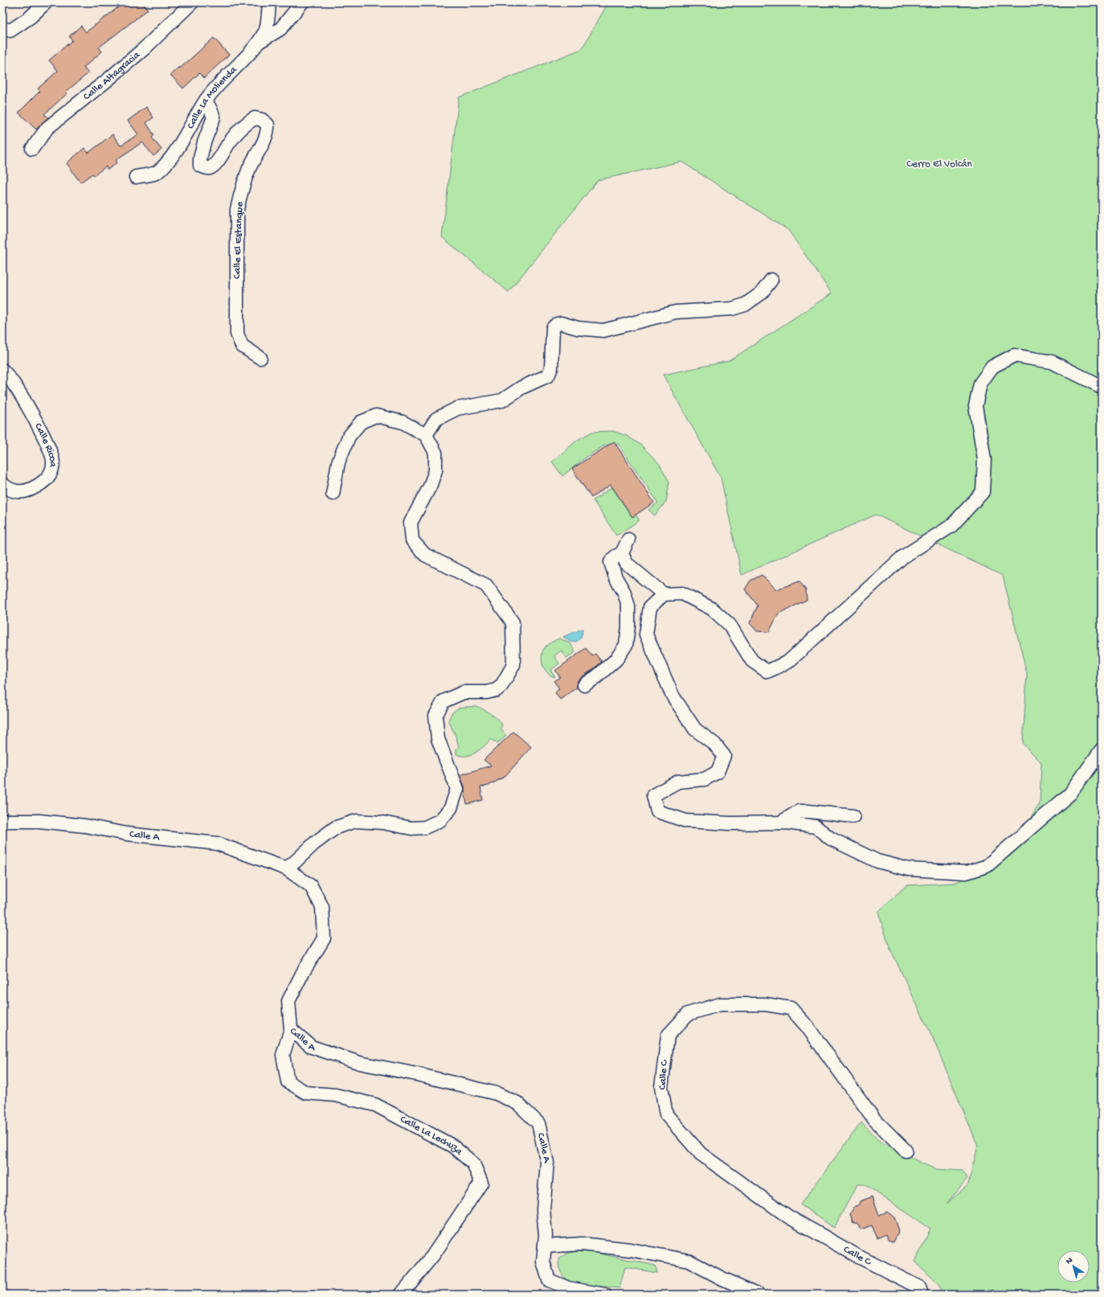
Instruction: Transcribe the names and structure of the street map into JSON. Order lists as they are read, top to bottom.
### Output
{
  "streets": {
    "street": [
      "Calle Altagracia",
      "Calle La Molienda",
      "Calle El Estanque",
      "Calle Ricoa",
      "Calle A",
      "Calle C",
      "Calle La Lechuza"
    ]
  },
  "crossings": [
    ["Calle La Molienda", "Calle El Estanque"],
    ["Calle A", "Calle La Lechuza"]
  ],
  "parks": ["Cerro El Volcán"],
  "north": "top left"
}
